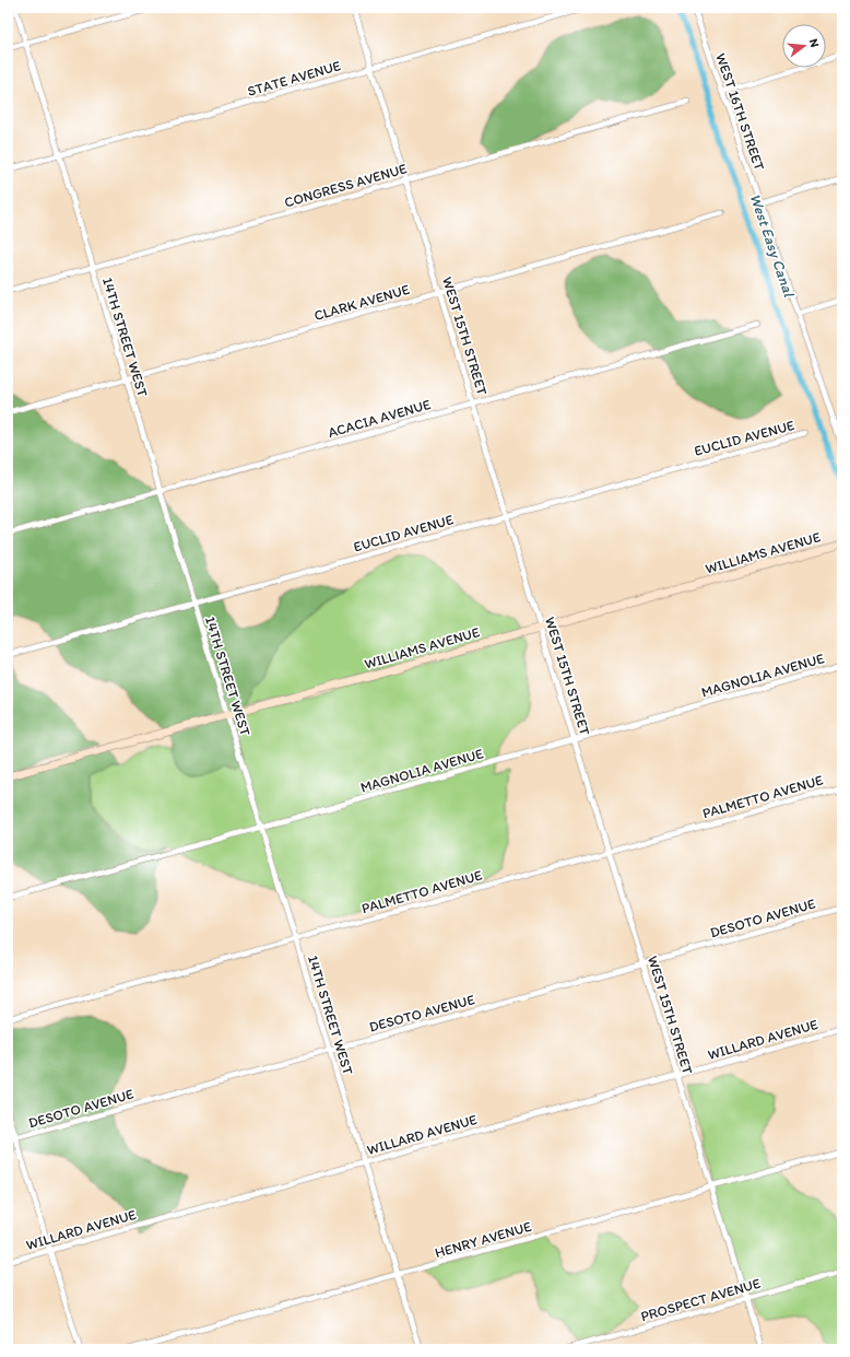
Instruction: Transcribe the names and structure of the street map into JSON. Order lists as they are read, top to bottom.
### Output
{
  "streets": {
    "street": [
      "STATE AVENUE",
      "WEST 16TH STREET",
      "CONGRESS AVENUE",
      "CLARK AVENUE",
      "WEST 15TH STREET",
      "14TH STREET WEST",
      "ACACIA AVENUE",
      "EUCLID AVENUE",
      "WILLIAMS AVENUE",
      "MAGNOLIA AVENUE",
      "PALMETTO AVENUE",
      "DESOTO AVENUE",
      "WILLARD AVENUE",
      "HENRY AVENUE",
      "PROSPECT AVENUE"
    ]
  },
  "crossings": [
    ["STATE AVENUE", "WEST 15TH STREET"],
    ["STATE AVENUE", "14TH STREET WEST"],
    ["CONGRESS AVENUE", "WEST 15TH STREET"],
    ["CONGRESS AVENUE", "14TH STREET WEST"],
    ["CLARK AVENUE", "WEST 15TH STREET"],
    ["CLARK AVENUE", "14TH STREET WEST"],
    ["WEST 15TH STREET", "ACACIA AVENUE"],
    ["WEST 15TH STREET", "EUCLID AVENUE"],
    ["WEST 15TH STREET", "WILLIAMS AVENUE"],
    ["WEST 15TH STREET", "MAGNOLIA AVENUE"],
    ["WEST 15TH STREET", "PALMETTO AVENUE"],
    ["WEST 15TH STREET", "DESOTO AVENUE"],
    ["WEST 15TH STREET", "WILLARD AVENUE"],
    ["WEST 15TH STREET", "HENRY AVENUE"],
    ["WEST 15TH STREET", "PROSPECT AVENUE"],
    ["14TH STREET WEST", "ACACIA AVENUE"],
    ["14TH STREET WEST", "EUCLID AVENUE"],
    ["14TH STREET WEST", "WILLIAMS AVENUE"],
    ["14TH STREET WEST", "MAGNOLIA AVENUE"],
    ["14TH STREET WEST", "PALMETTO AVENUE"],
    ["14TH STREET WEST", "DESOTO AVENUE"],
    ["14TH STREET WEST", "WILLARD AVENUE"],
    ["14TH STREET WEST", "HENRY AVENUE"]
  ],
  "water": ["West Easy Canal"],
  "north": "right"
}
